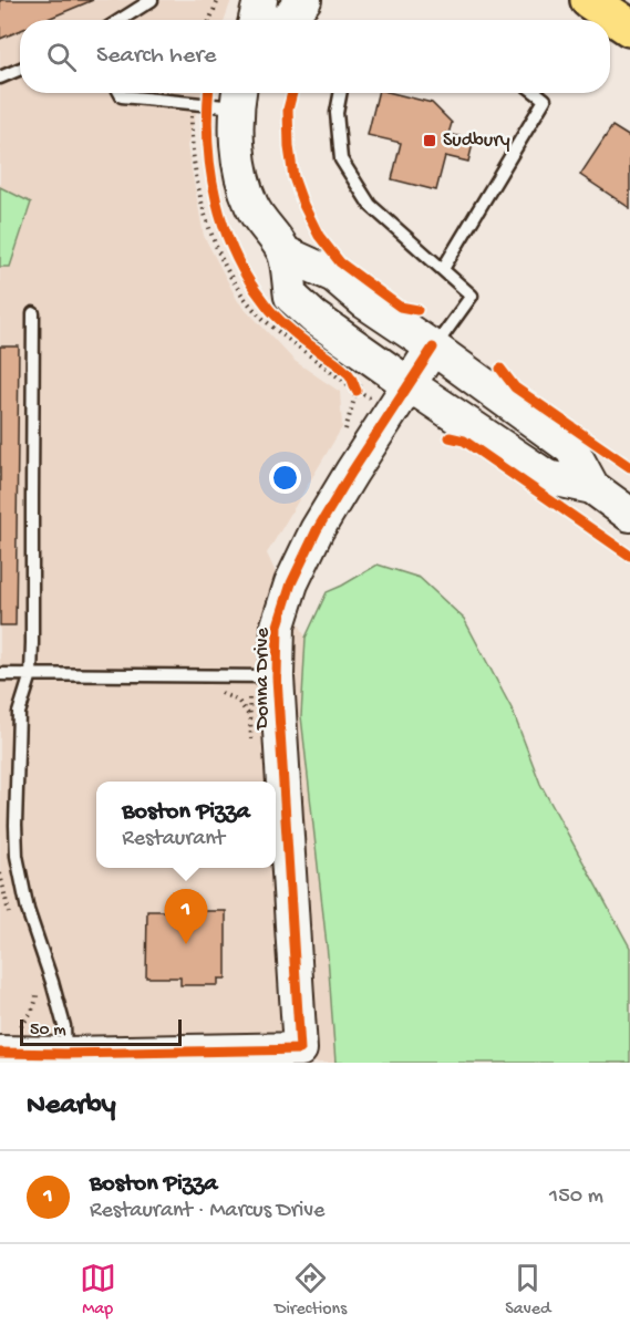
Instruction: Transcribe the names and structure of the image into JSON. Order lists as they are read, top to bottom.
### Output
{
  "streets": {
    "main road": ["Donna Drive"]
  },
  "places": {
    "transit": ["Sudbury"]
  },
  "scale_bar": "50 m",
  "page": {
    "search": "Search here",
    "popup": ["Boston Pizza", "Restaurant"],
    "pins": "1",
    "scale": "50 m",
    "heading": "Nearby",
    "list": [
      {
        "mark": "1",
        "name": "Boston Pizza",
        "note": "Restaurant · Marcus Drive",
        "value": "150 m"
      }
    ],
    "nav": ["Map", "Directions", "Saved"]
  }
}
